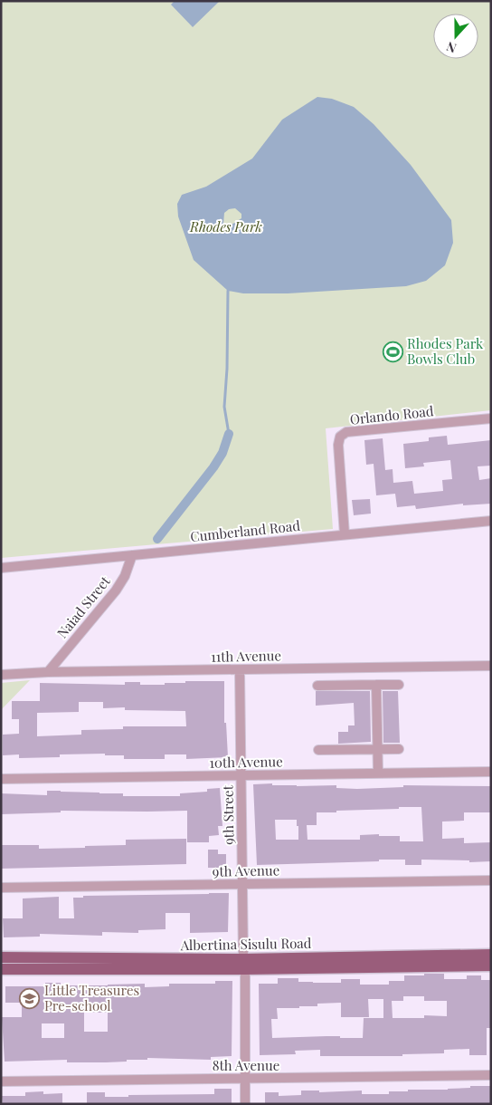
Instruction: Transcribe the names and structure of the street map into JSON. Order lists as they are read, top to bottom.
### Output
{
  "streets": {
    "main road": ["Albertina Sisulu Road"],
    "street": [
      "Orlando Road",
      "Cumberland Road",
      "Naiad Street",
      "11th Avenue",
      "10th Avenue",
      "9th Street",
      "9th Avenue",
      "8th Avenue"
    ]
  },
  "crossings": [
    ["Orlando Road", "Cumberland Road"],
    ["Cumberland Road", "Naiad Street"],
    ["Naiad Street", "11th Avenue"],
    ["11th Avenue", "9th Street"],
    ["10th Avenue", "9th Street"],
    ["9th Street", "9th Avenue"],
    ["9th Street", "Albertina Sisulu Road"],
    ["9th Street", "8th Avenue"]
  ],
  "parks": ["Rhodes Park"],
  "places": {
    "sports": ["Rhodes Park Bowls Club"],
    "school or university": ["Little Treasures Pre-school"]
  },
  "north": "bottom"
}
